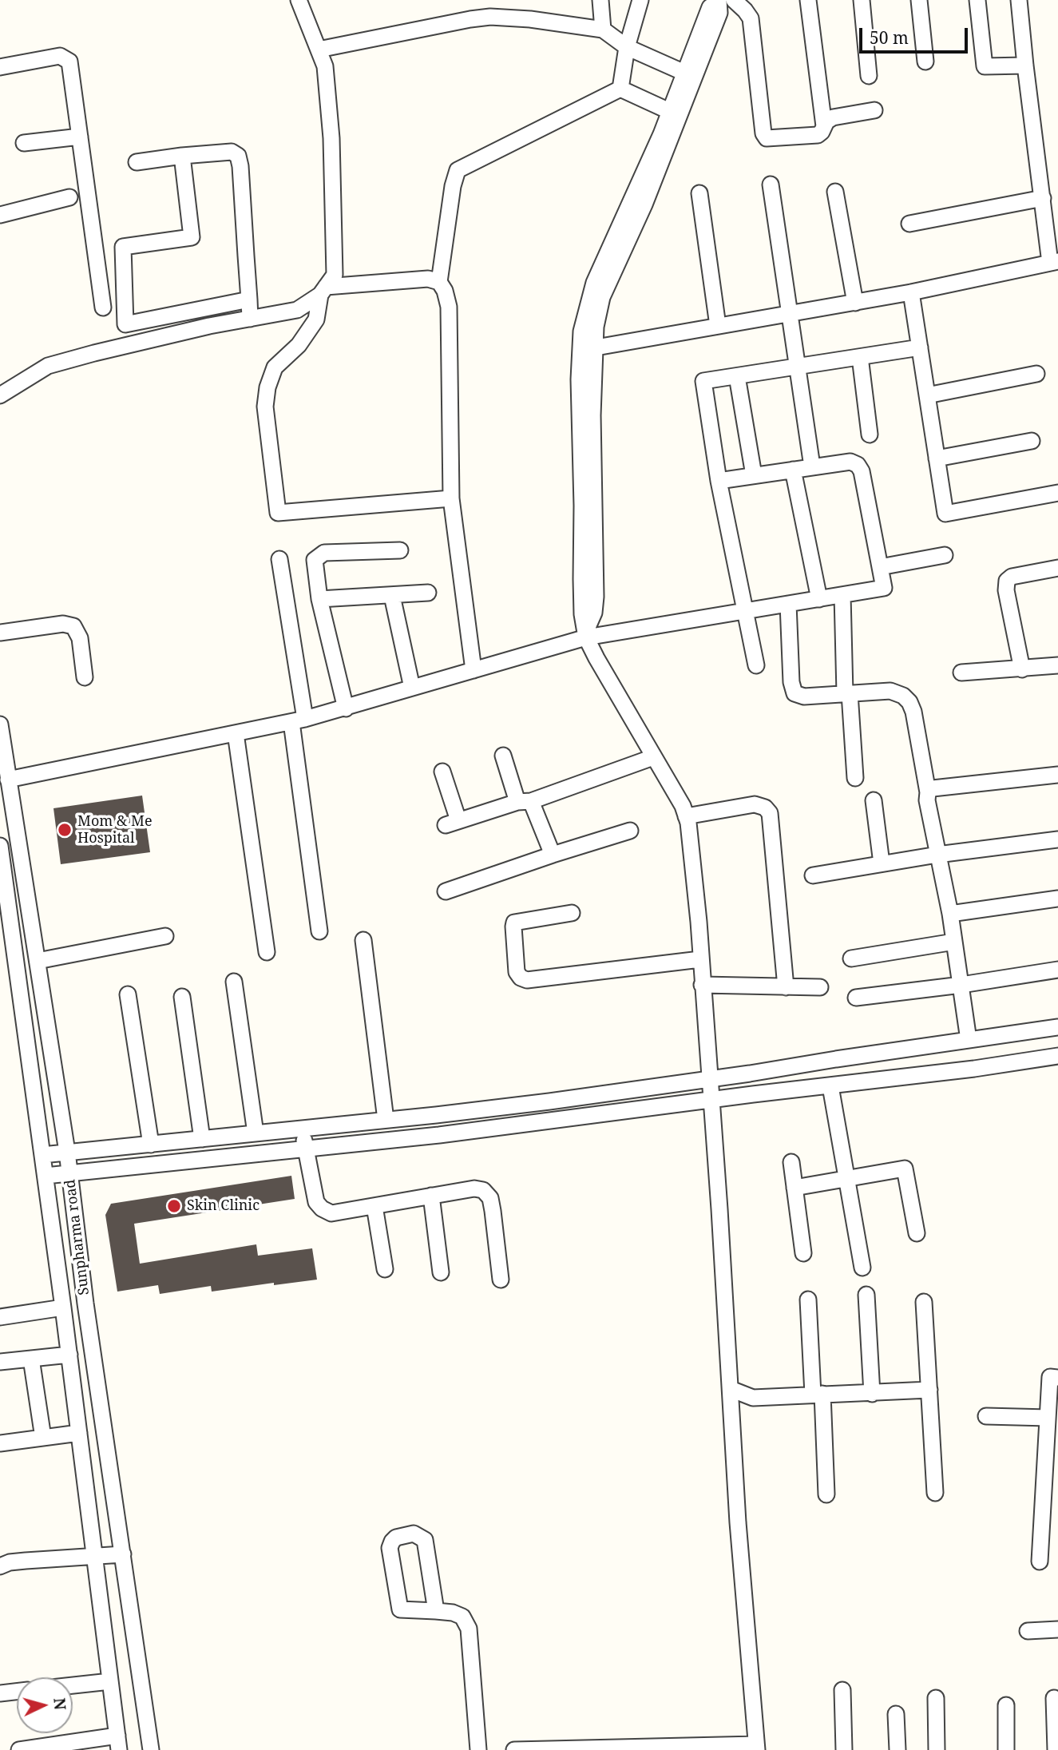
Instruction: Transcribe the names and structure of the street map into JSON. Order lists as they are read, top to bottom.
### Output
{
  "streets": {
    "street": ["Sunpharma road"]
  },
  "places": ["Mom & Me Hospital", "Skin Clinic"],
  "scale_bar": "50 m",
  "north": "right"
}
